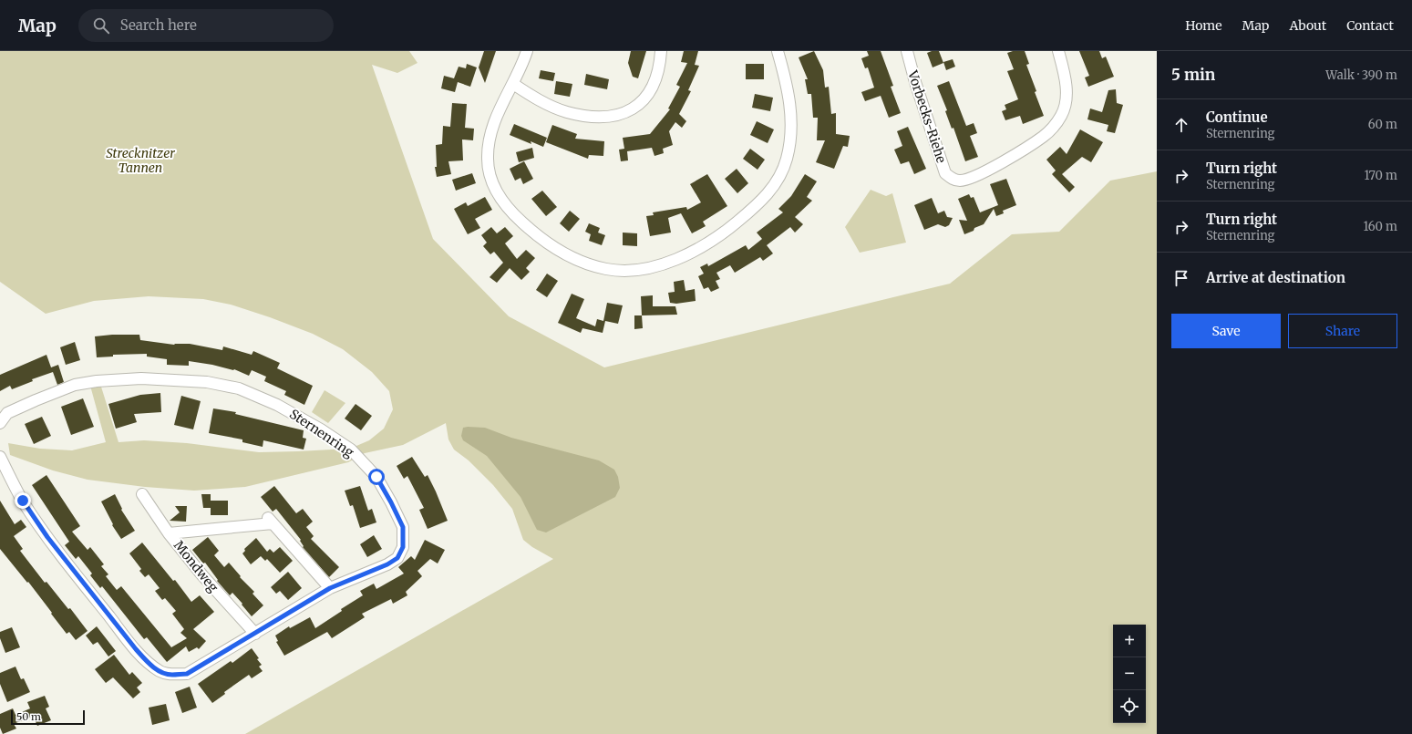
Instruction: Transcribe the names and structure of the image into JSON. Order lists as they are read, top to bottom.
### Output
{
  "streets": {
    "street": ["Vorbecks-Riehe", "Sternenring", "Mondweg"]
  },
  "crossings": [
    ["Sternenring", "Mondweg"]
  ],
  "parks": ["Strecknitzer Tannen"],
  "scale_bar": "50 m",
  "page": {
    "header": "Map",
    "search": "Search here",
    "nav": [
      "Home",
      "Map",
      "About",
      "Contact"
    ],
    "heading": ["5 min", "Walk · 390 m"],
    "list": [
      ["Continue", "Sternenring", "60 m"],
      ["Turn right", "Sternenring", "170 m"],
      ["Turn right", "Sternenring", "160 m"],
      "Arrive at destination"
    ],
    "buttons": ["Save", "Share"],
    "map_buttons": ["+", "−"],
    "scale": "50 m"
  }
}
